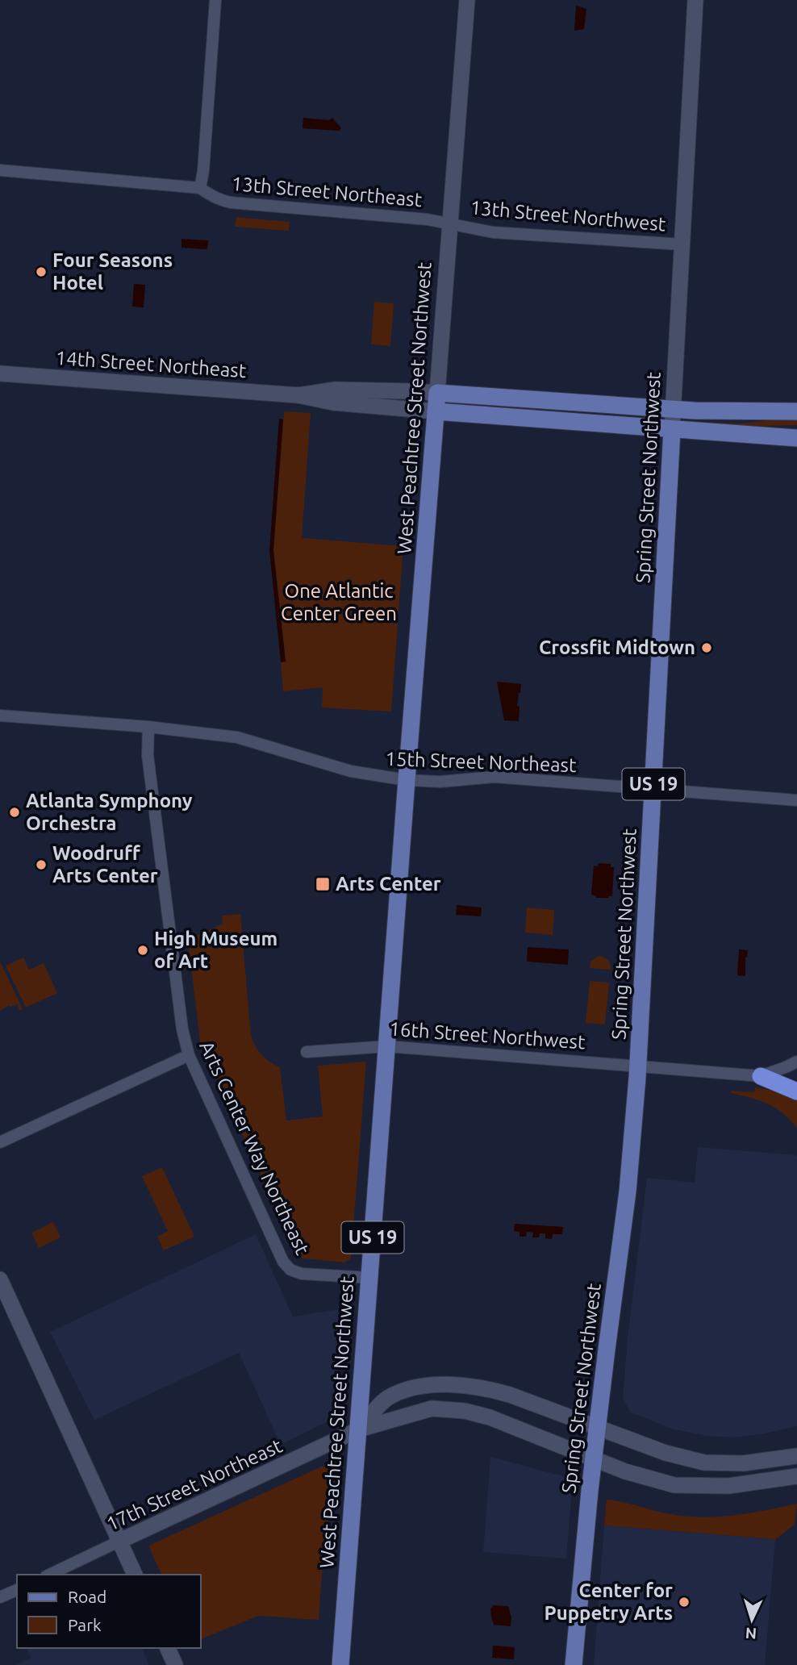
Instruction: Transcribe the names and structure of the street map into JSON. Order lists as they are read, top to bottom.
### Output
{
  "streets": {
    "main road": [
      "14th Street Northeast",
      "West Peachtree Street Northwest",
      "Spring Street Northwest",
      "US 19",
      "17th Street Northeast"
    ],
    "street": [
      "13th Street Northeast",
      "13th Street Northwest",
      "15th Street Northeast",
      "16th Street Northwest",
      "Arts Center Way Northeast"
    ]
  },
  "crossings": [
    ["13th Street Northeast", "13th Street Northwest"],
    ["13th Street Northeast", "West Peachtree Street Northwest"],
    ["13th Street Northwest", "West Peachtree Street Northwest"],
    ["13th Street Northwest", "Spring Street Northwest"],
    ["14th Street Northeast", "West Peachtree Street Northwest"],
    ["West Peachtree Street Northwest", "15th Street Northeast"],
    ["West Peachtree Street Northwest", "16th Street Northwest"],
    ["West Peachtree Street Northwest", "Arts Center Way Northeast"],
    ["West Peachtree Street Northwest", "17th Street Northeast"],
    ["Spring Street Northwest", "15th Street Northeast"],
    ["Spring Street Northwest", "16th Street Northwest"],
    ["Spring Street Northwest", "17th Street Northeast"],
    ["15th Street Northeast", "Arts Center Way Northeast"]
  ],
  "parks": ["One Atlantic Center Green"],
  "places": {
    "other": [
      "Four Seasons Hotel",
      "Crossfit Midtown",
      "Atlanta Symphony Orchestra",
      "Woodruff Arts Center",
      "High Museum of Art",
      "Center for Puppetry Arts"
    ],
    "transit": ["Arts Center"]
  },
  "legend": ["Road", "Park"],
  "north": "bottom"
}
